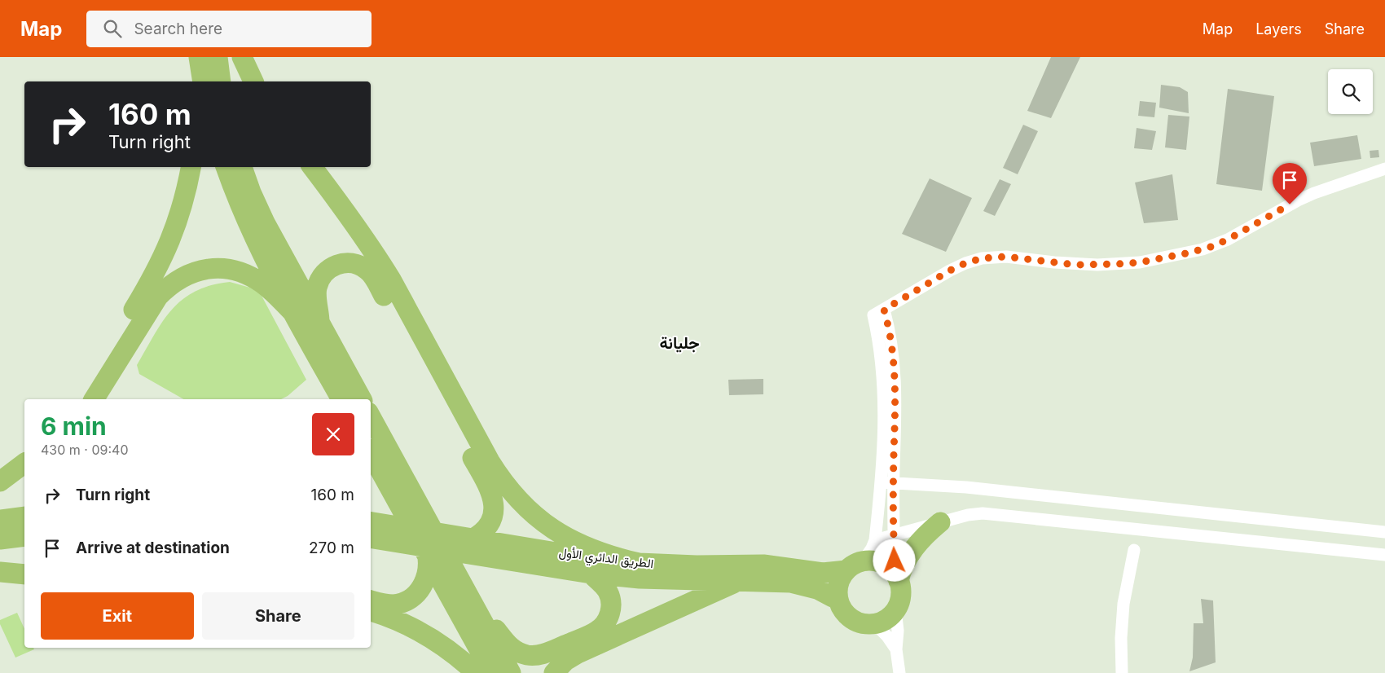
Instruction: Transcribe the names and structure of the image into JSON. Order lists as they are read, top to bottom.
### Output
{
  "streets": {
    "main road": ["الطريق الدائري الأول"]
  },
  "districts": ["جليانة"],
  "page": {
    "header": "Map",
    "search": "Search here",
    "nav": ["Map", "Layers", "Share"],
    "turn": ["160 m", "Turn right"],
    "heading": ["6 min", "430 m · 09:40"],
    "list": [
      {
        "name": "Turn right",
        "value": "160 m"
      },
      {
        "name": "Arrive at destination",
        "value": "270 m"
      }
    ],
    "buttons": ["Exit", "Share"]
  }
}
